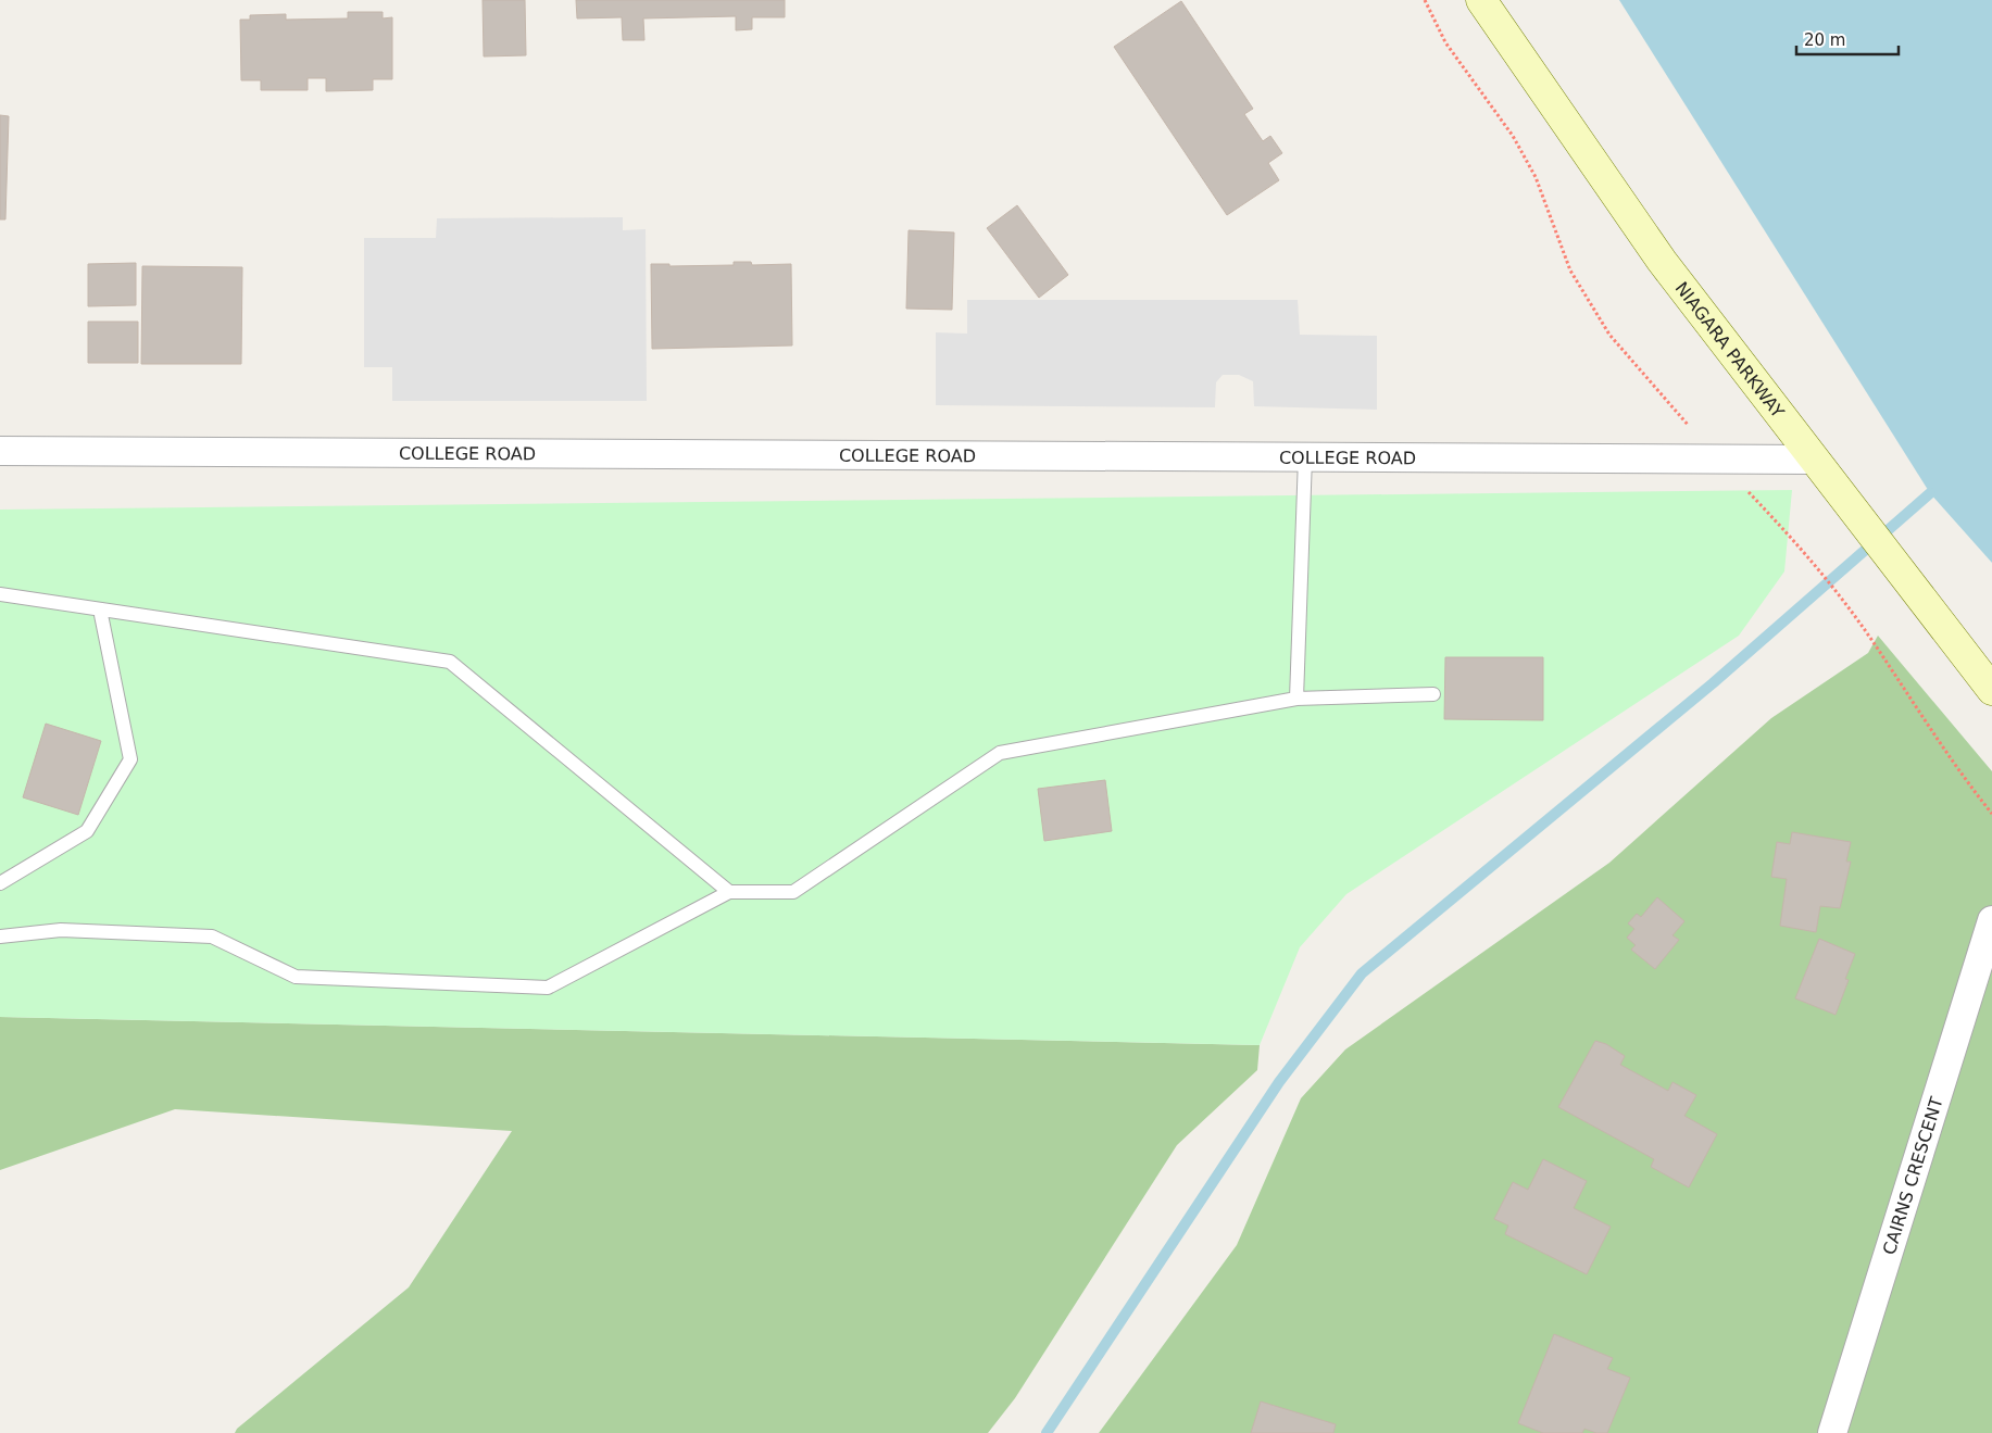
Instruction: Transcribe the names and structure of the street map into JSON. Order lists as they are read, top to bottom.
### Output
{
  "streets": {
    "main road": ["NIAGARA PARKWAY"],
    "street": ["COLLEGE ROAD", "CAIRNS CRESCENT"]
  },
  "crossings": [
    ["NIAGARA PARKWAY", "COLLEGE ROAD"]
  ],
  "scale_bar": "20 m"
}
